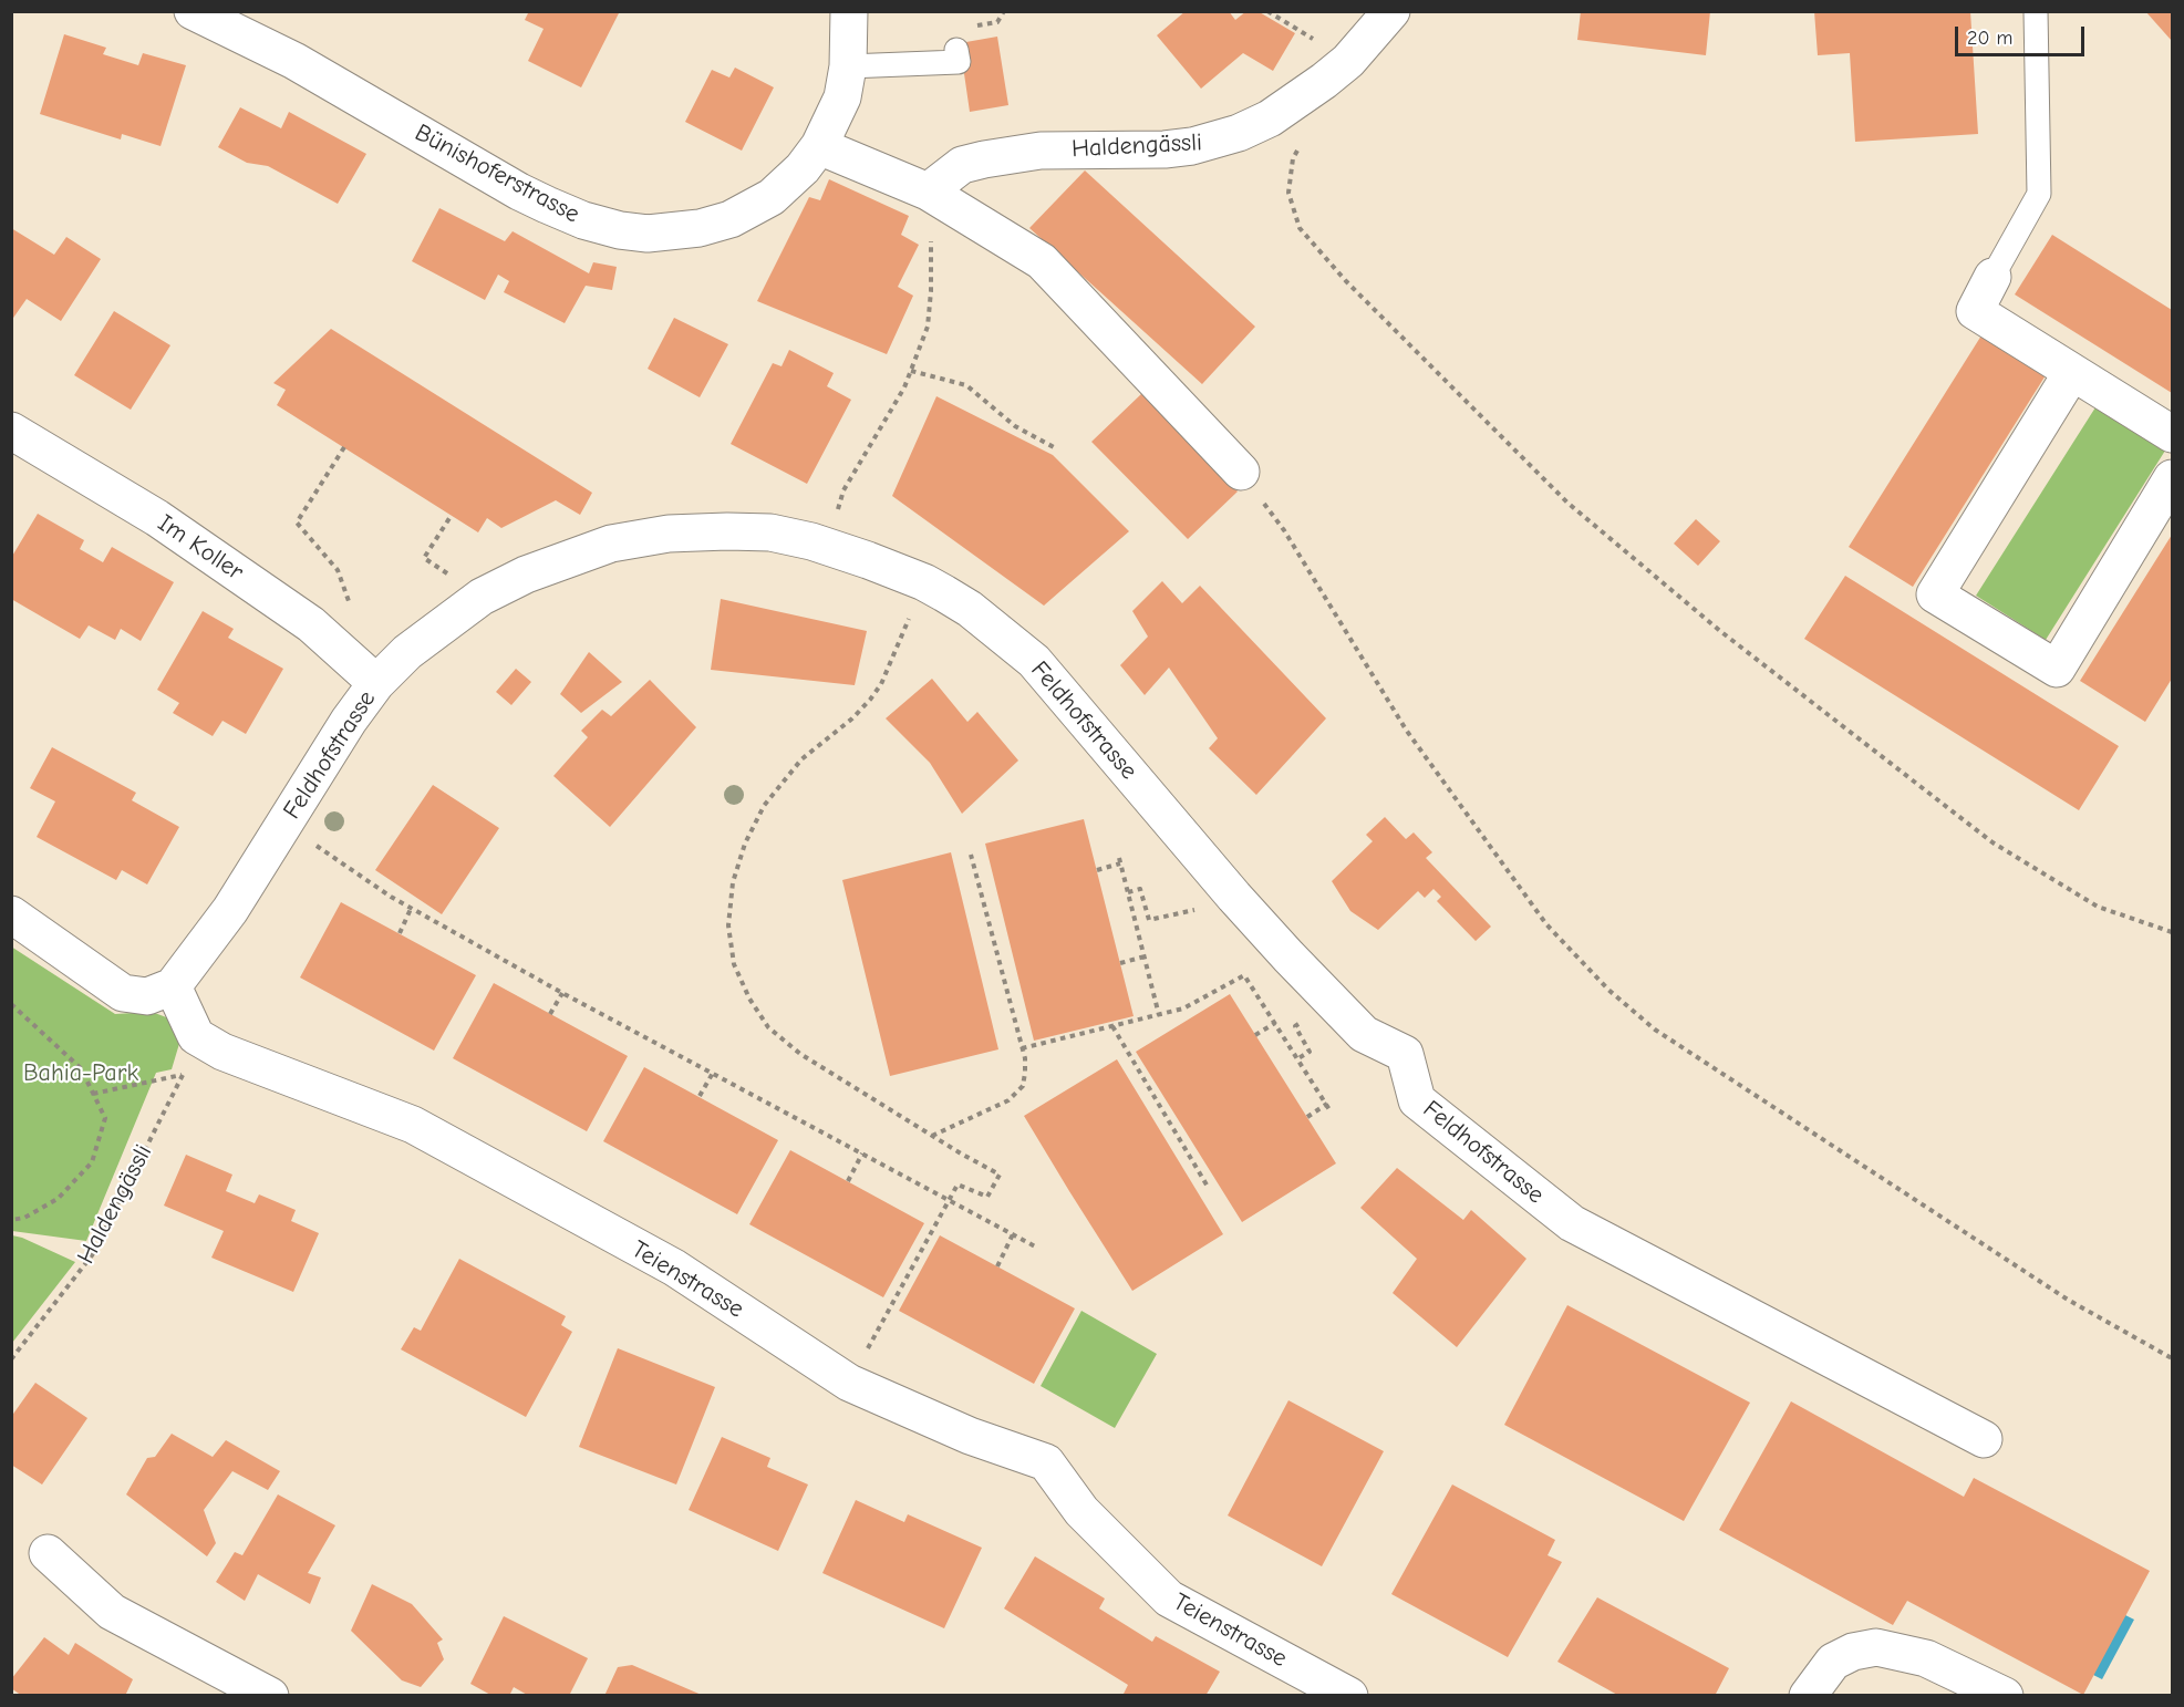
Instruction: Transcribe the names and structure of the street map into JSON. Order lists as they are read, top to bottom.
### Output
{
  "streets": {
    "street": [
      "Haldengässli",
      "Bünishoferstrasse",
      "Im Koller",
      "Feldhofstrasse",
      "Teienstrasse"
    ]
  },
  "crossings": [
    ["Im Koller", "Feldhofstrasse"],
    ["Feldhofstrasse", "Teienstrasse"]
  ],
  "parks": ["Bahia-Park"],
  "scale_bar": "20 m"
}
